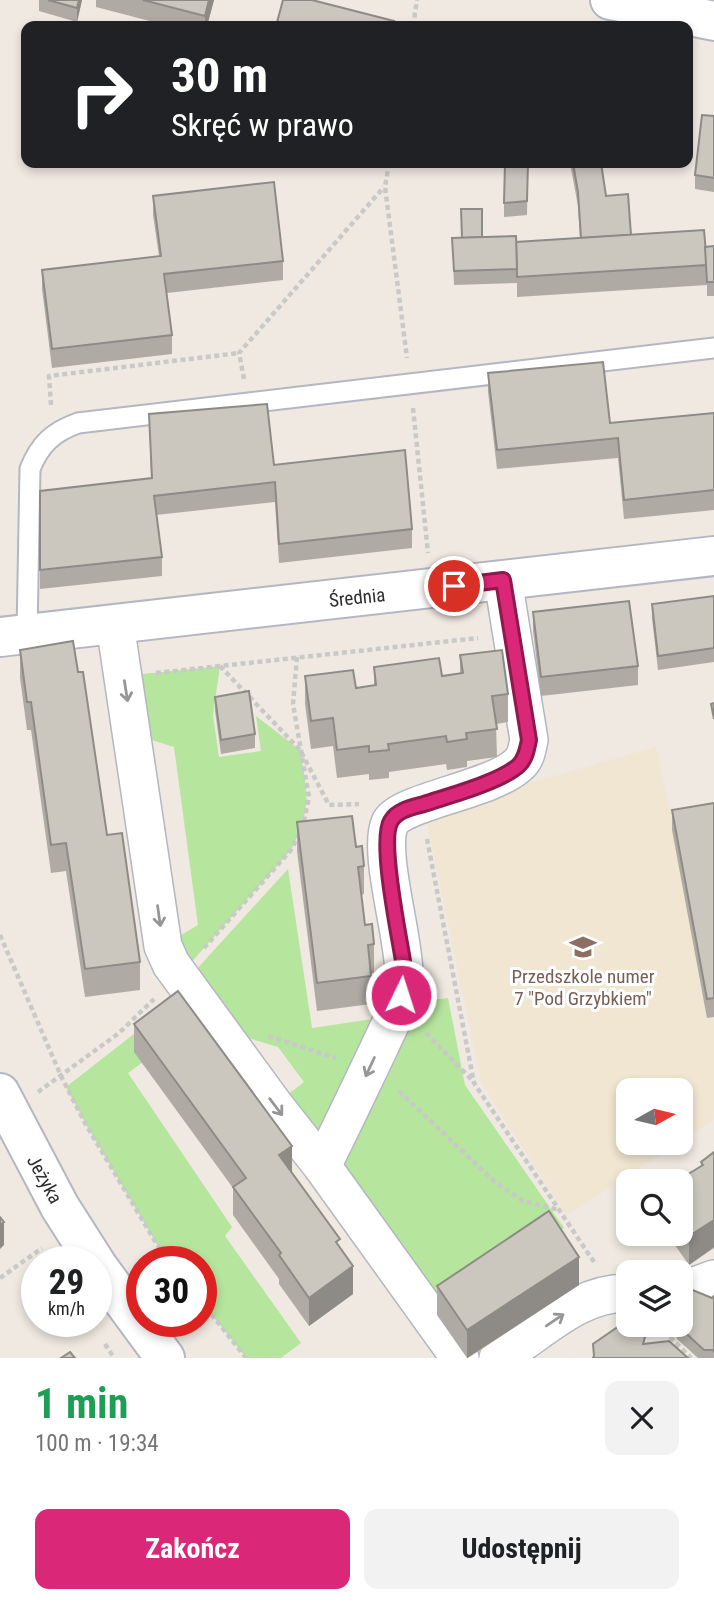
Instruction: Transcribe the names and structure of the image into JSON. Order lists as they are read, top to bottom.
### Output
{
  "streets": {
    "street": ["Średnia", "Jeżyka"]
  },
  "places": {
    "school or university": ["Przedszkole numer 7 \"Pod Grzybkiem\""]
  },
  "north": "right",
  "page": {
    "turn": ["30 m", "Skręć w prawo"],
    "speed": "29 km/h",
    "limit": "30",
    "heading": ["1 min", "100 m · 19:34"],
    "buttons": ["Zakończ", "Udostępnij"]
  }
}
